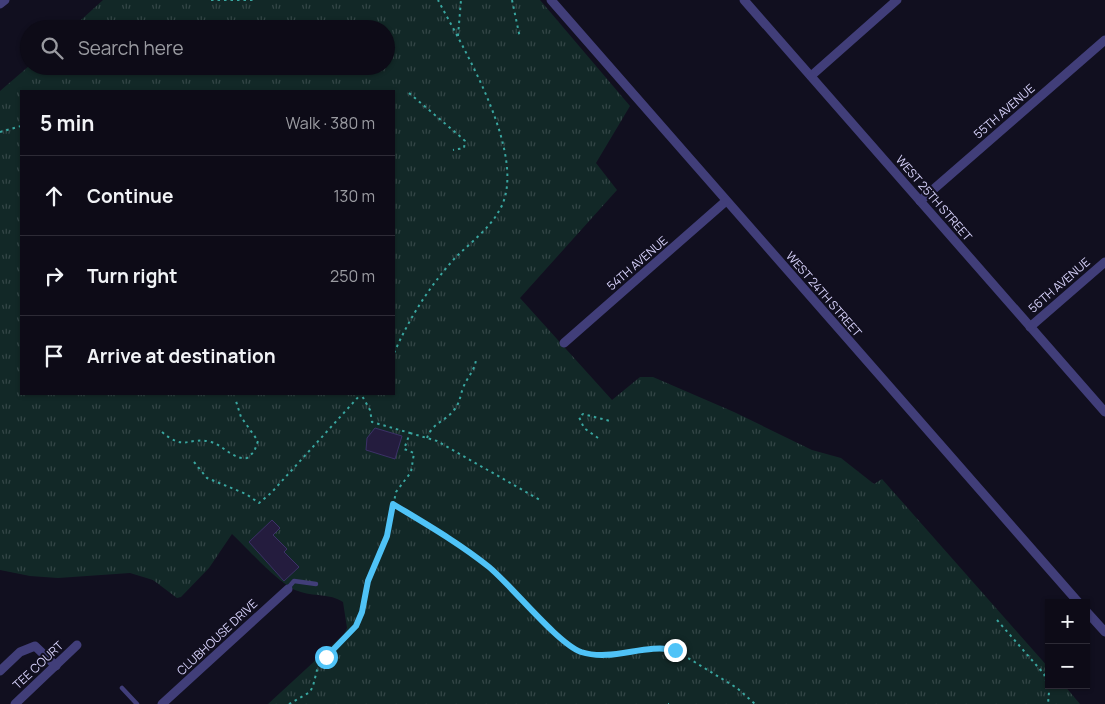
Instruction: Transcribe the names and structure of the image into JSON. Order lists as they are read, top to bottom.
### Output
{
  "streets": {
    "street": [
      "55TH AVENUE",
      "WEST 25TH STREET",
      "54TH AVENUE",
      "56TH AVENUE",
      "WEST 24TH STREET",
      "CLUBHOUSE DRIVE",
      "TEE COURT"
    ]
  },
  "crossings": [
    ["55TH AVENUE", "WEST 25TH STREET"],
    ["WEST 25TH STREET", "56TH AVENUE"],
    ["54TH AVENUE", "WEST 24TH STREET"]
  ],
  "page": {
    "search": "Search here",
    "heading": ["5 min", "Walk · 380 m"],
    "list": [
      ["Continue", "130 m"],
      ["Turn right", "250 m"],
      "Arrive at destination"
    ],
    "map_buttons": ["+", "−"]
  }
}
